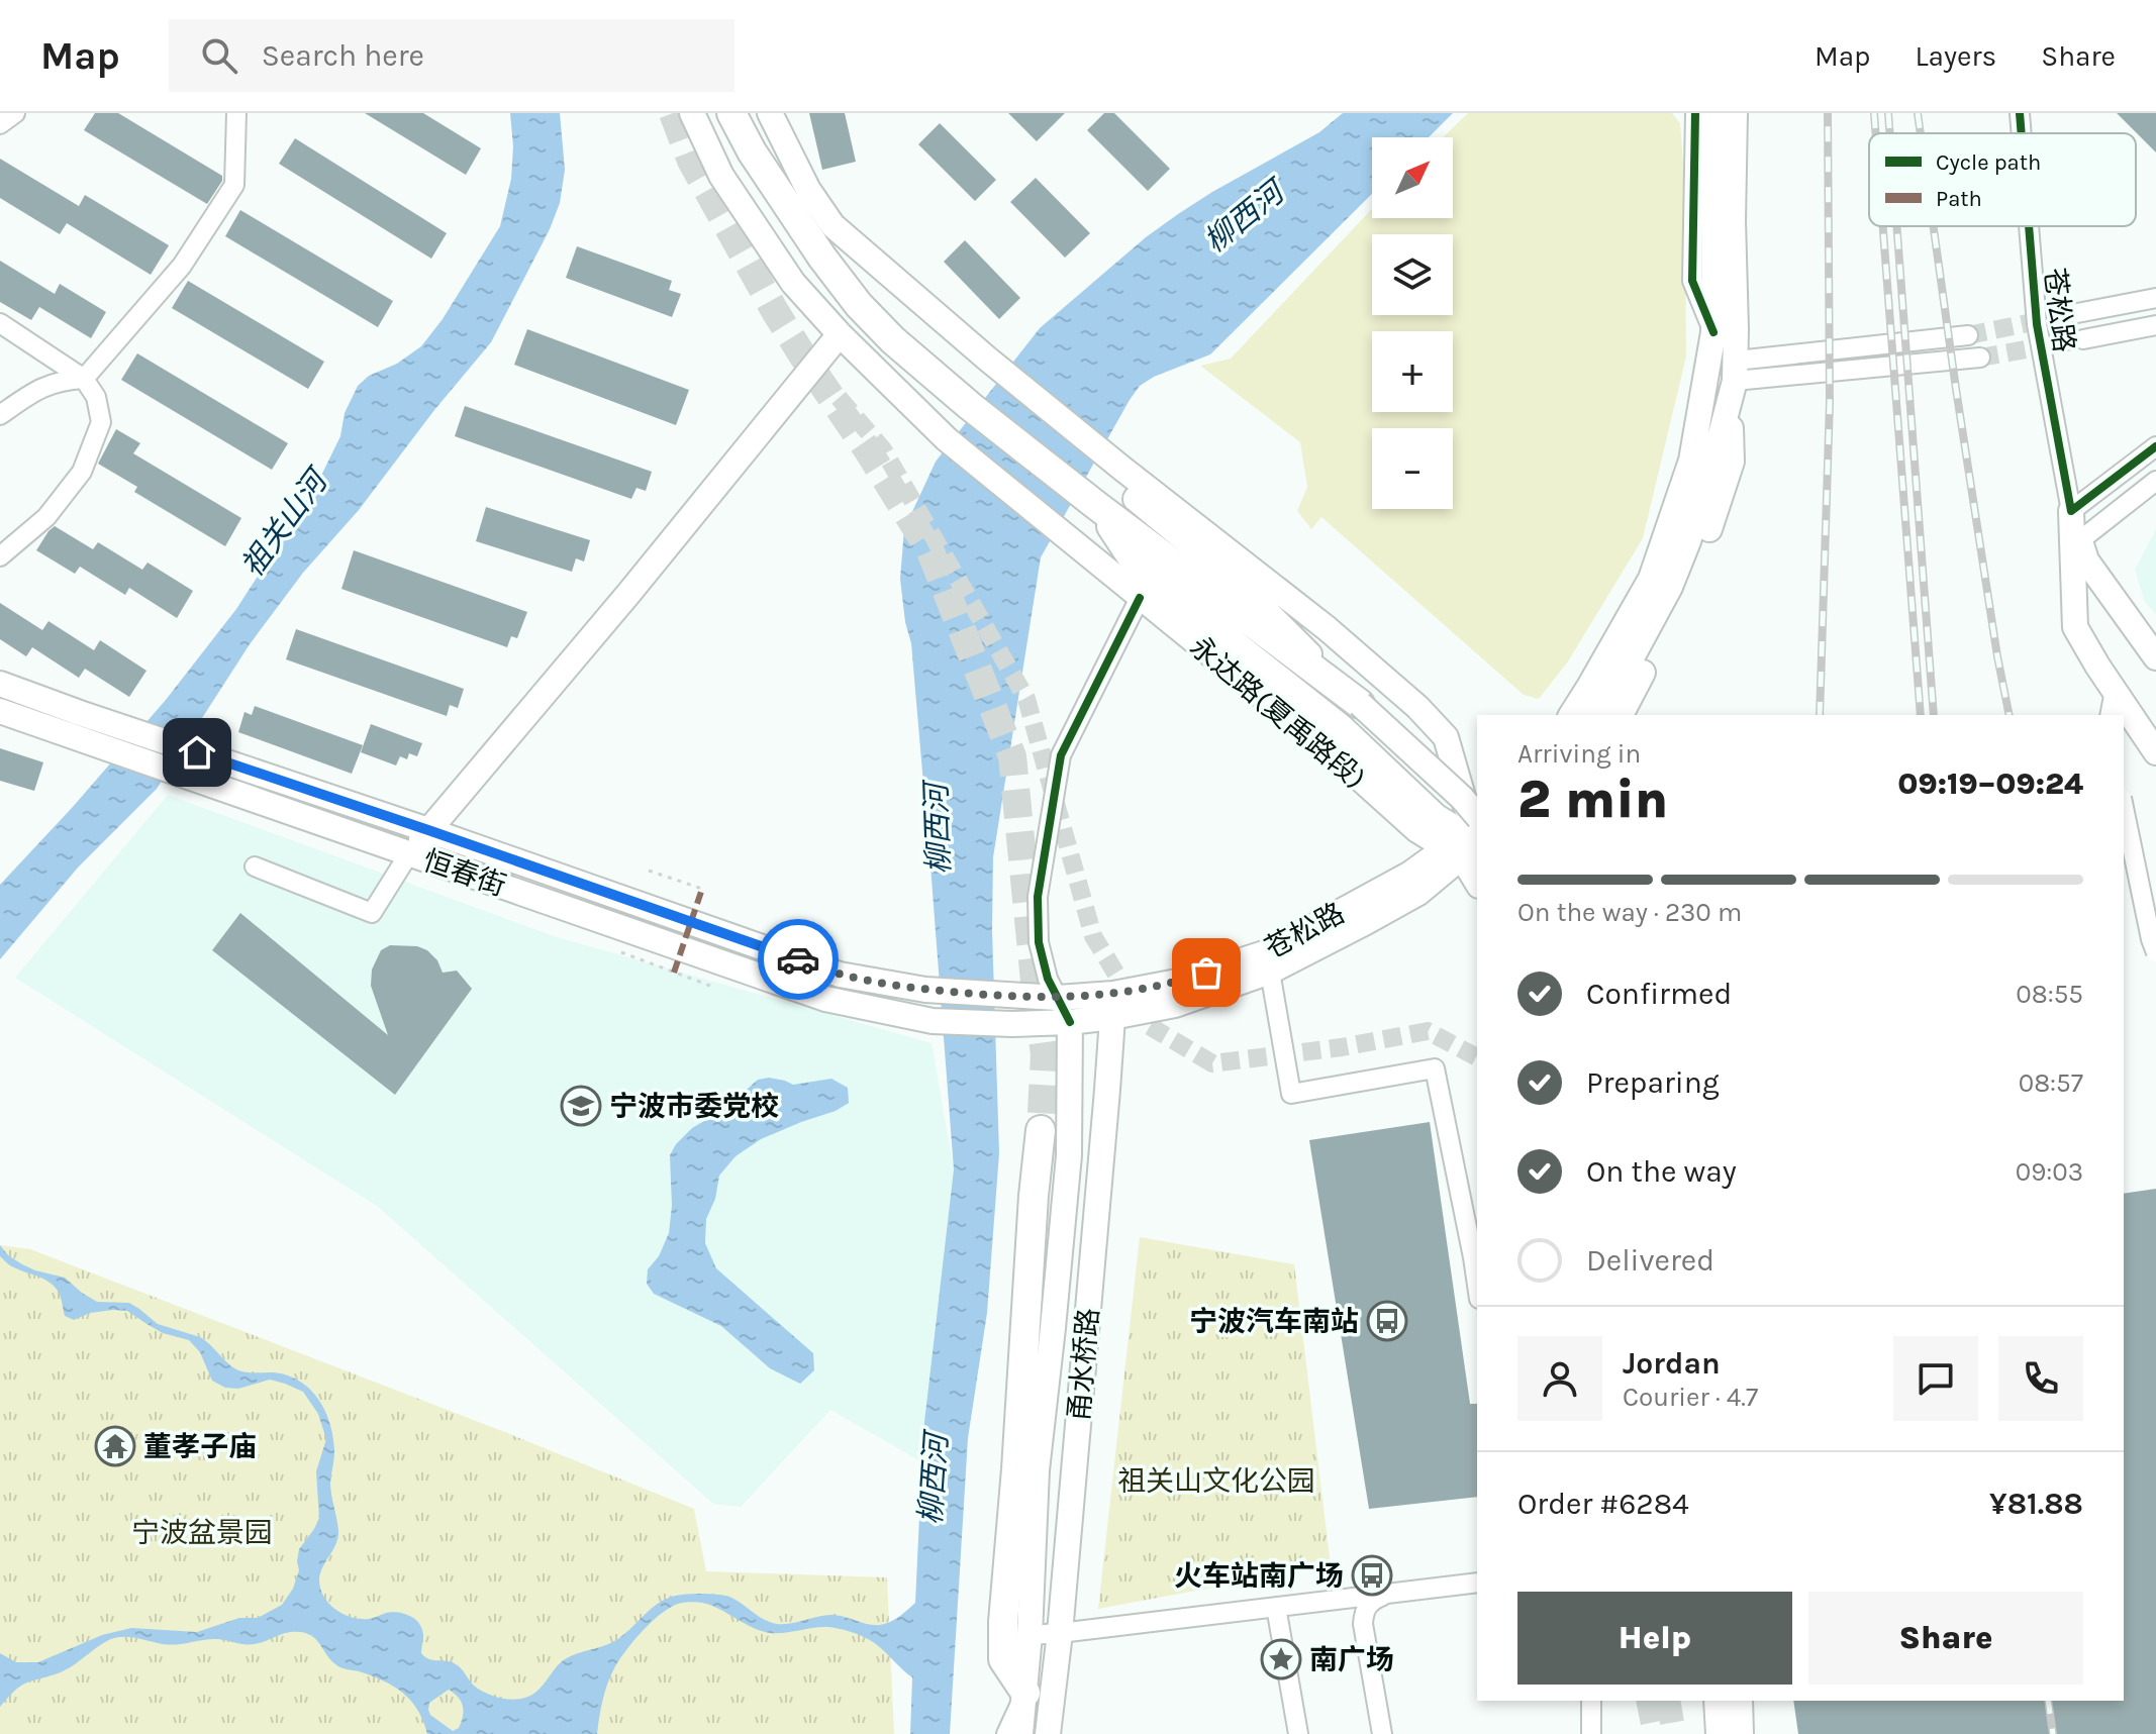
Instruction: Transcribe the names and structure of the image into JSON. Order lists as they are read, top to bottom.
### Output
{
  "streets": {
    "main road": [
      "苍松路",
      "永达路(夏禹路段)",
      "恒春街",
      "甬水桥路"
    ]
  },
  "crossings": [
    ["苍松路", "永达路(夏禹路段)"],
    ["苍松路", "恒春街"],
    ["苍松路", "甬水桥路"]
  ],
  "water": ["柳西河", "祖关山河"],
  "parks": ["祖关山文化公园", "宁波盆景园"],
  "places": {
    "school or university": ["宁波市委党校"],
    "bus stop": ["宁波汽车南站", "火车站南广场"],
    "temple": ["董孝子庙"],
    "place": ["南广场"]
  },
  "legend": ["Cycle path", "Path"],
  "north": "top right",
  "page": {
    "header": "Map",
    "search": "Search here",
    "nav": ["Map", "Layers", "Share"],
    "map_buttons": ["+", "−"],
    "heading": ["2 min", "Arriving in", "09:19–09:24"],
    "panel": [
      "Jordan",
      "Courier · 4.7",
      "Order #6284",
      "¥81.88"
    ],
    "bar": "On the way · 230 m",
    "list": [
      ["Confirmed", "08:55"],
      ["Preparing", "08:57"],
      ["On the way", "09:03"],
      "Delivered"
    ],
    "buttons": ["Help", "Share"]
  }
}
